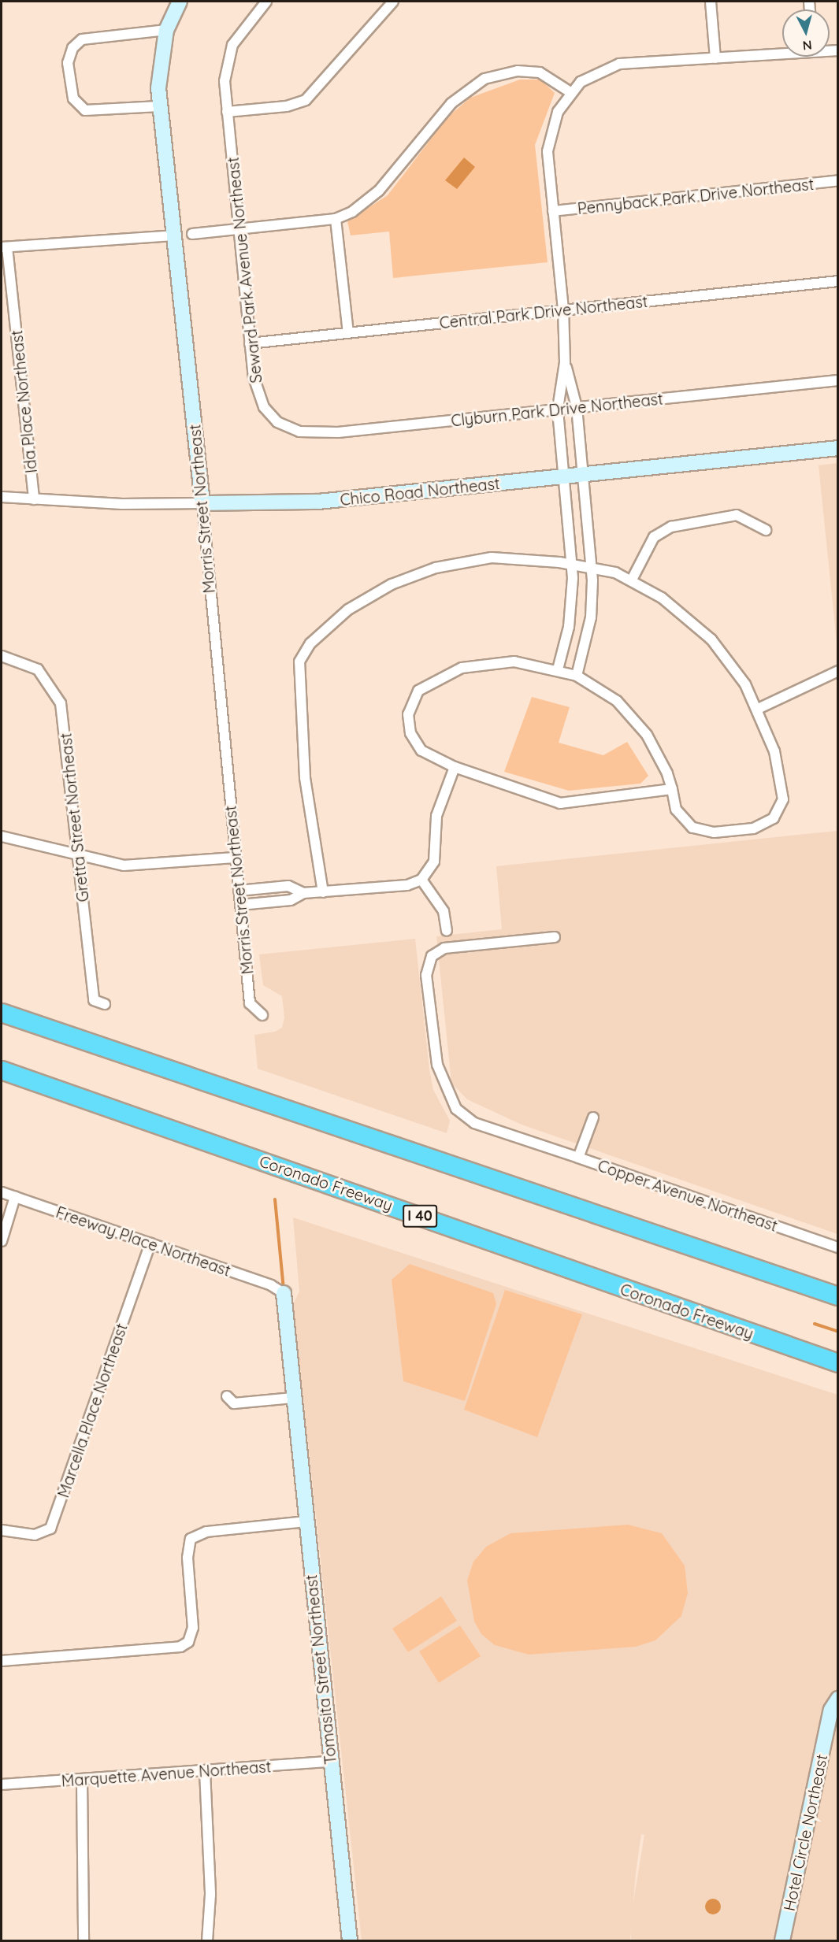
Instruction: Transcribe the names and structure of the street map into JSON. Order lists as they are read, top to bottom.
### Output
{
  "streets": {
    "highway": ["Coronado Freeway", "I 40"],
    "street": [
      "Pennyback Park Drive Northeast",
      "Seward Park Avenue Northeast",
      "Central Park Drive Northeast",
      "Ida Place Northeast",
      "Clyburn Park Drive Northeast",
      "Chico Road Northeast",
      "Morris Street Northeast",
      "Gretta Street Northeast",
      "Copper Avenue Northeast",
      "Freeway Place Northeast",
      "Marcella Place Northeast",
      "Tomasita Street Northeast",
      "Marquette Avenue Northeast",
      "Hotel Circle Northeast"
    ]
  },
  "crossings": [
    ["Seward Park Avenue Northeast", "Central Park Drive Northeast"],
    ["Seward Park Avenue Northeast", "Clyburn Park Drive Northeast"],
    ["Ida Place Northeast", "Chico Road Northeast"],
    ["Chico Road Northeast", "Morris Street Northeast"],
    ["Freeway Place Northeast", "Marcella Place Northeast"],
    ["Freeway Place Northeast", "Tomasita Street Northeast"],
    ["Tomasita Street Northeast", "Marquette Avenue Northeast"]
  ],
  "north": "bottom"
}
